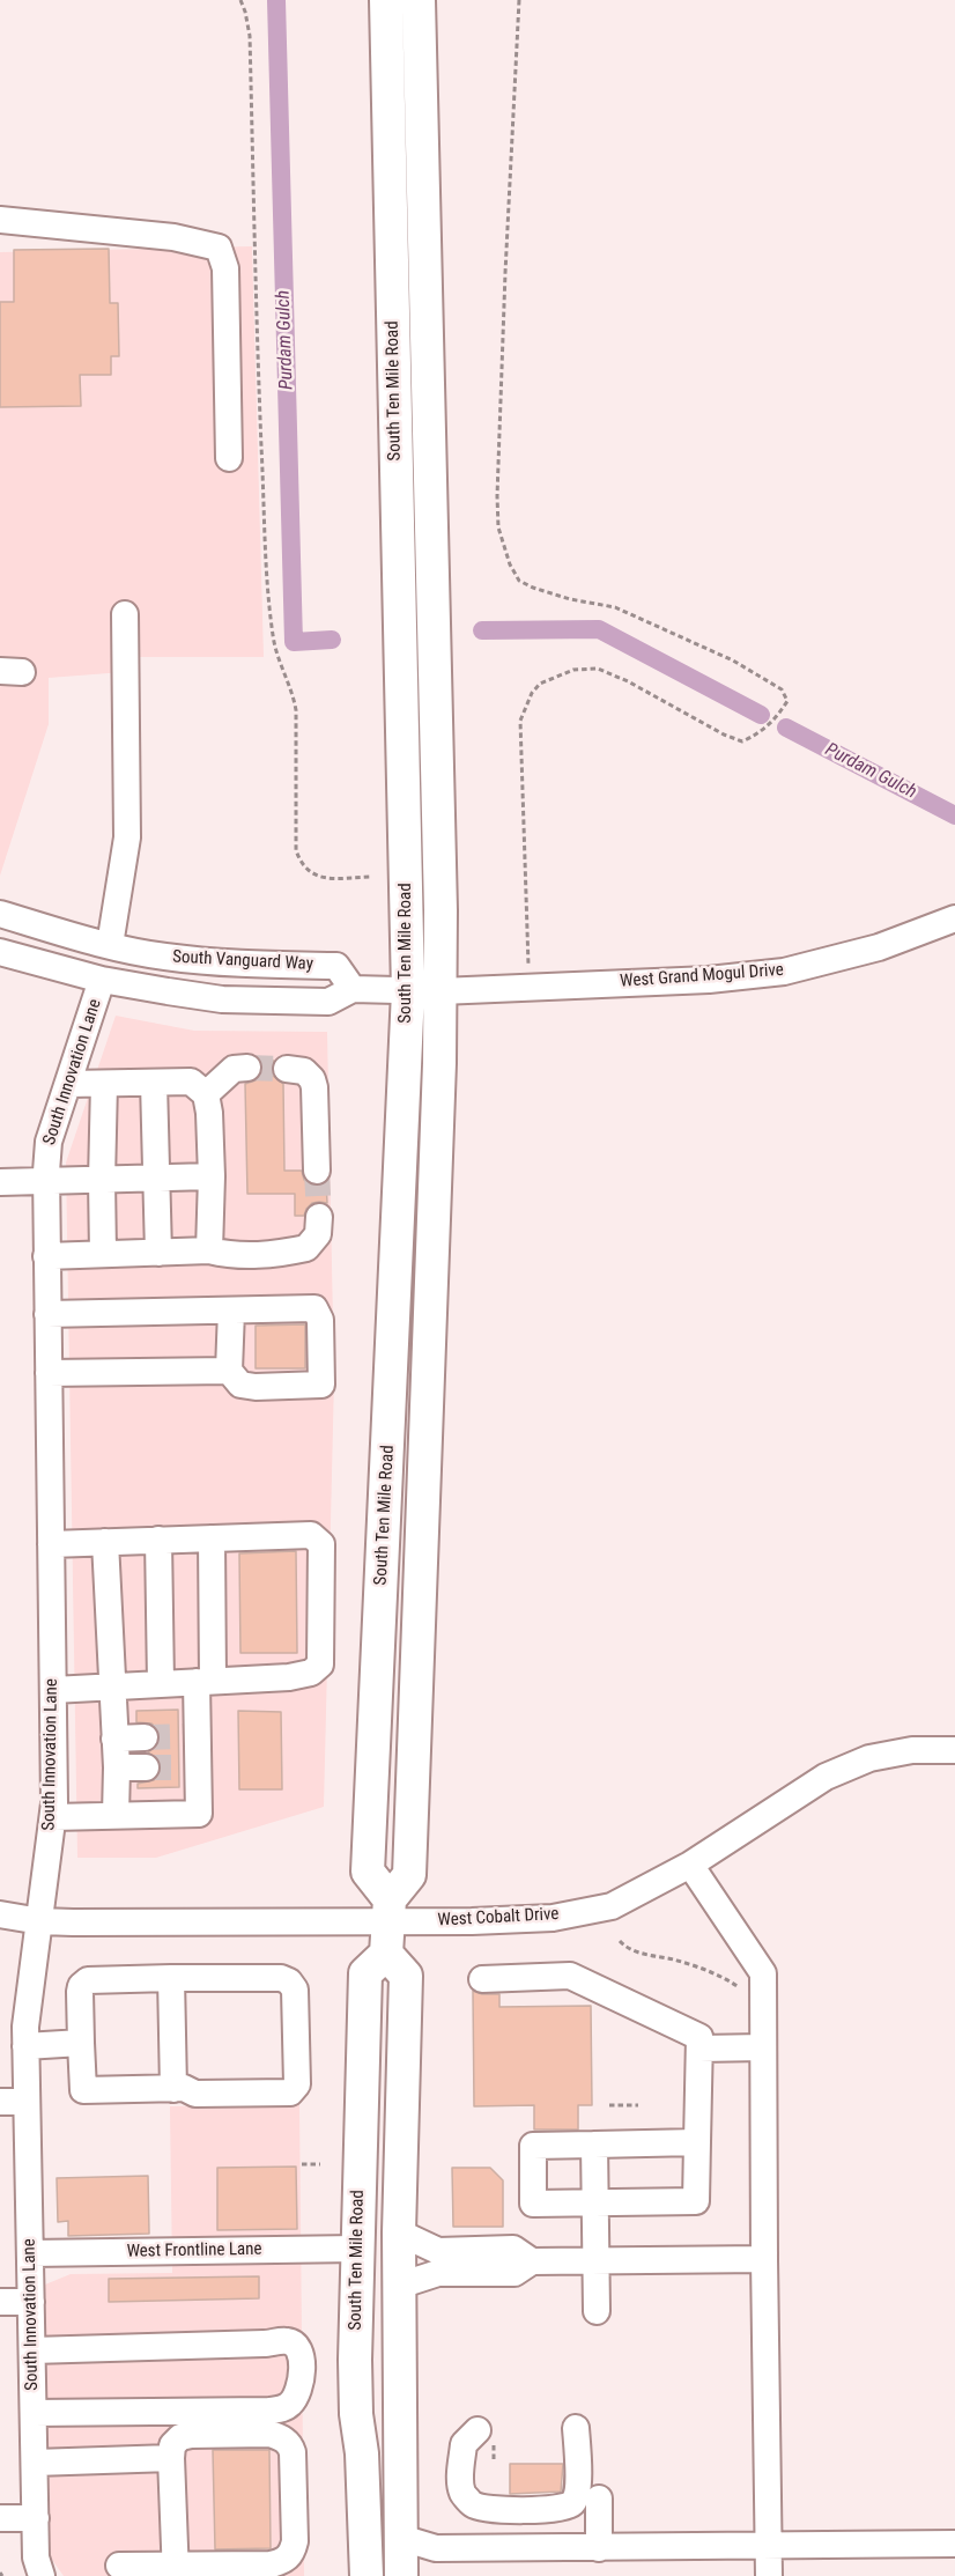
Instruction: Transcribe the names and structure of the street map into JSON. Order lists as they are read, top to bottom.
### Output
{
  "streets": {
    "main road": ["South Ten Mile Road"],
    "street": [
      "South Vanguard Way",
      "West Grand Mogul Drive",
      "South Innovation Lane",
      "West Cobalt Drive",
      "West Frontline Lane"
    ]
  },
  "crossings": [
    ["South Ten Mile Road", "South Vanguard Way"],
    ["South Ten Mile Road", "West Grand Mogul Drive"],
    ["South Ten Mile Road", "West Cobalt Drive"],
    ["South Ten Mile Road", "West Frontline Lane"],
    ["South Vanguard Way", "West Grand Mogul Drive"],
    ["South Vanguard Way", "South Innovation Lane"],
    ["South Innovation Lane", "West Cobalt Drive"],
    ["South Innovation Lane", "West Frontline Lane"]
  ],
  "water": ["Purdam Gulch"]
}
